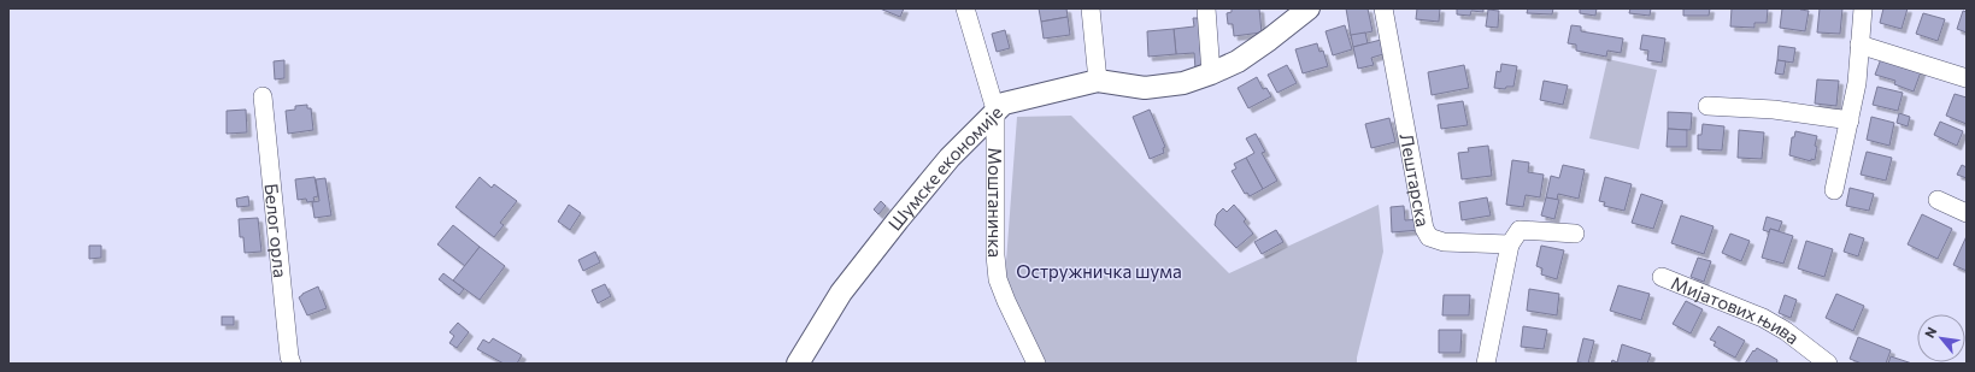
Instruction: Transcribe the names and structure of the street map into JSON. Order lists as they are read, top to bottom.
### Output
{
  "streets": {
    "street": [
      "Шумске економије",
      "Лештарска",
      "Моштаничка",
      "Белог орла",
      "Мијатових њива"
    ]
  },
  "crossings": [
    ["Шумске економије", "Моштаничка"]
  ],
  "parks": ["Остружничка шума"],
  "north": "top left"
}
